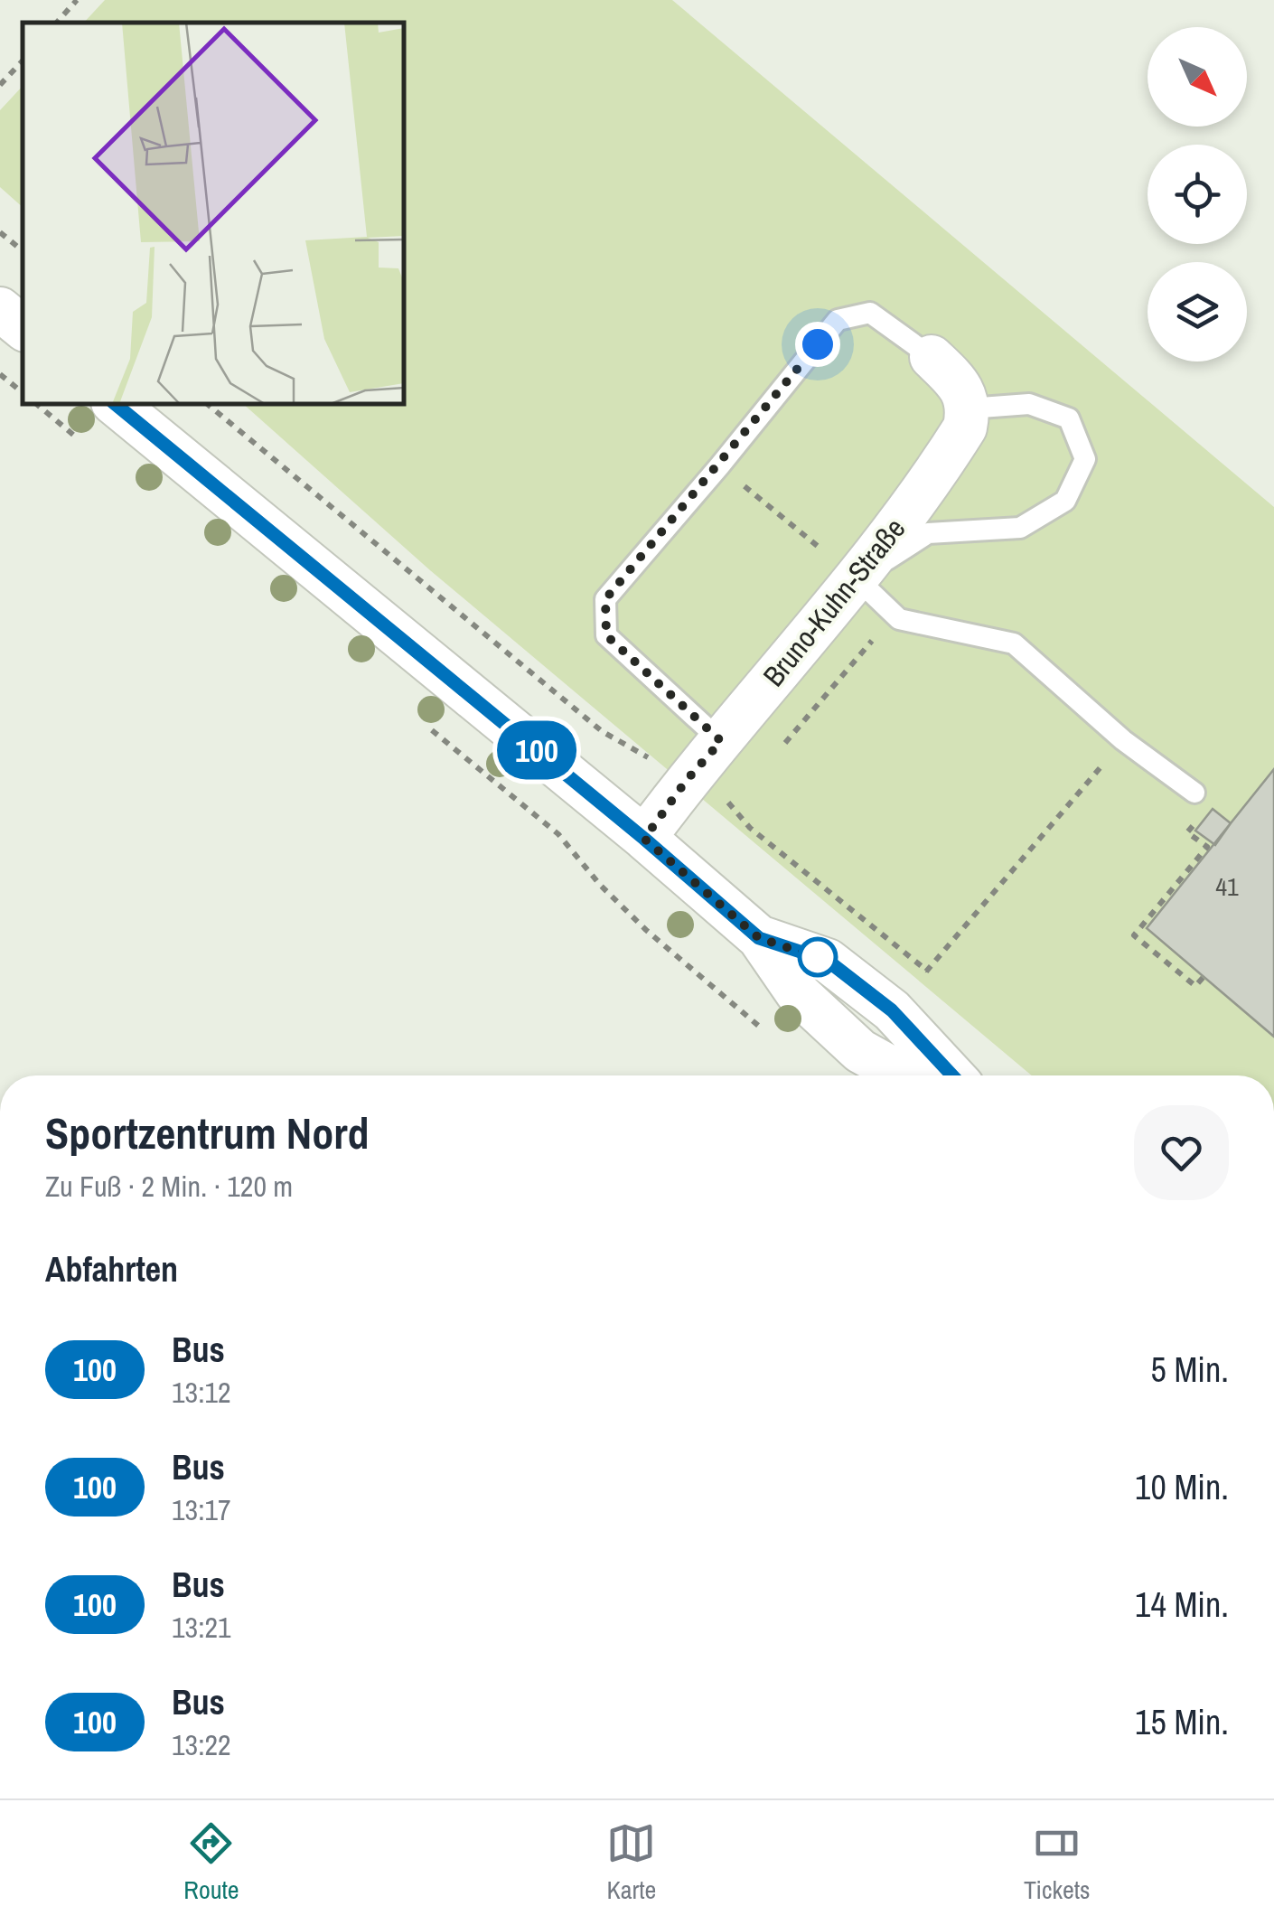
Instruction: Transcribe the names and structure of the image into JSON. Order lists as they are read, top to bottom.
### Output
{
  "streets": {
    "street": ["Bruno-Kuhn-Straße"]
  },
  "lines": ["bus line 100"],
  "house_numbers": ["41"],
  "north": "bottom right",
  "page": {
    "on_map": "100",
    "heading": [
      ["Sportzentrum Nord", "Zu Fuß · 2 Min. · 120 m"],
      "Abfahrten"
    ],
    "list": [
      {
        "mark": "100",
        "name": "Bus",
        "note": "13:12",
        "value": "5 Min."
      },
      {
        "mark": "100",
        "name": "Bus",
        "note": "13:17",
        "value": "10 Min."
      },
      {
        "mark": "100",
        "name": "Bus",
        "note": "13:21",
        "value": "14 Min."
      },
      {
        "mark": "100",
        "name": "Bus",
        "note": "13:22",
        "value": "15 Min."
      }
    ],
    "tabs": ["Route", "Karte", "Tickets"]
  }
}
